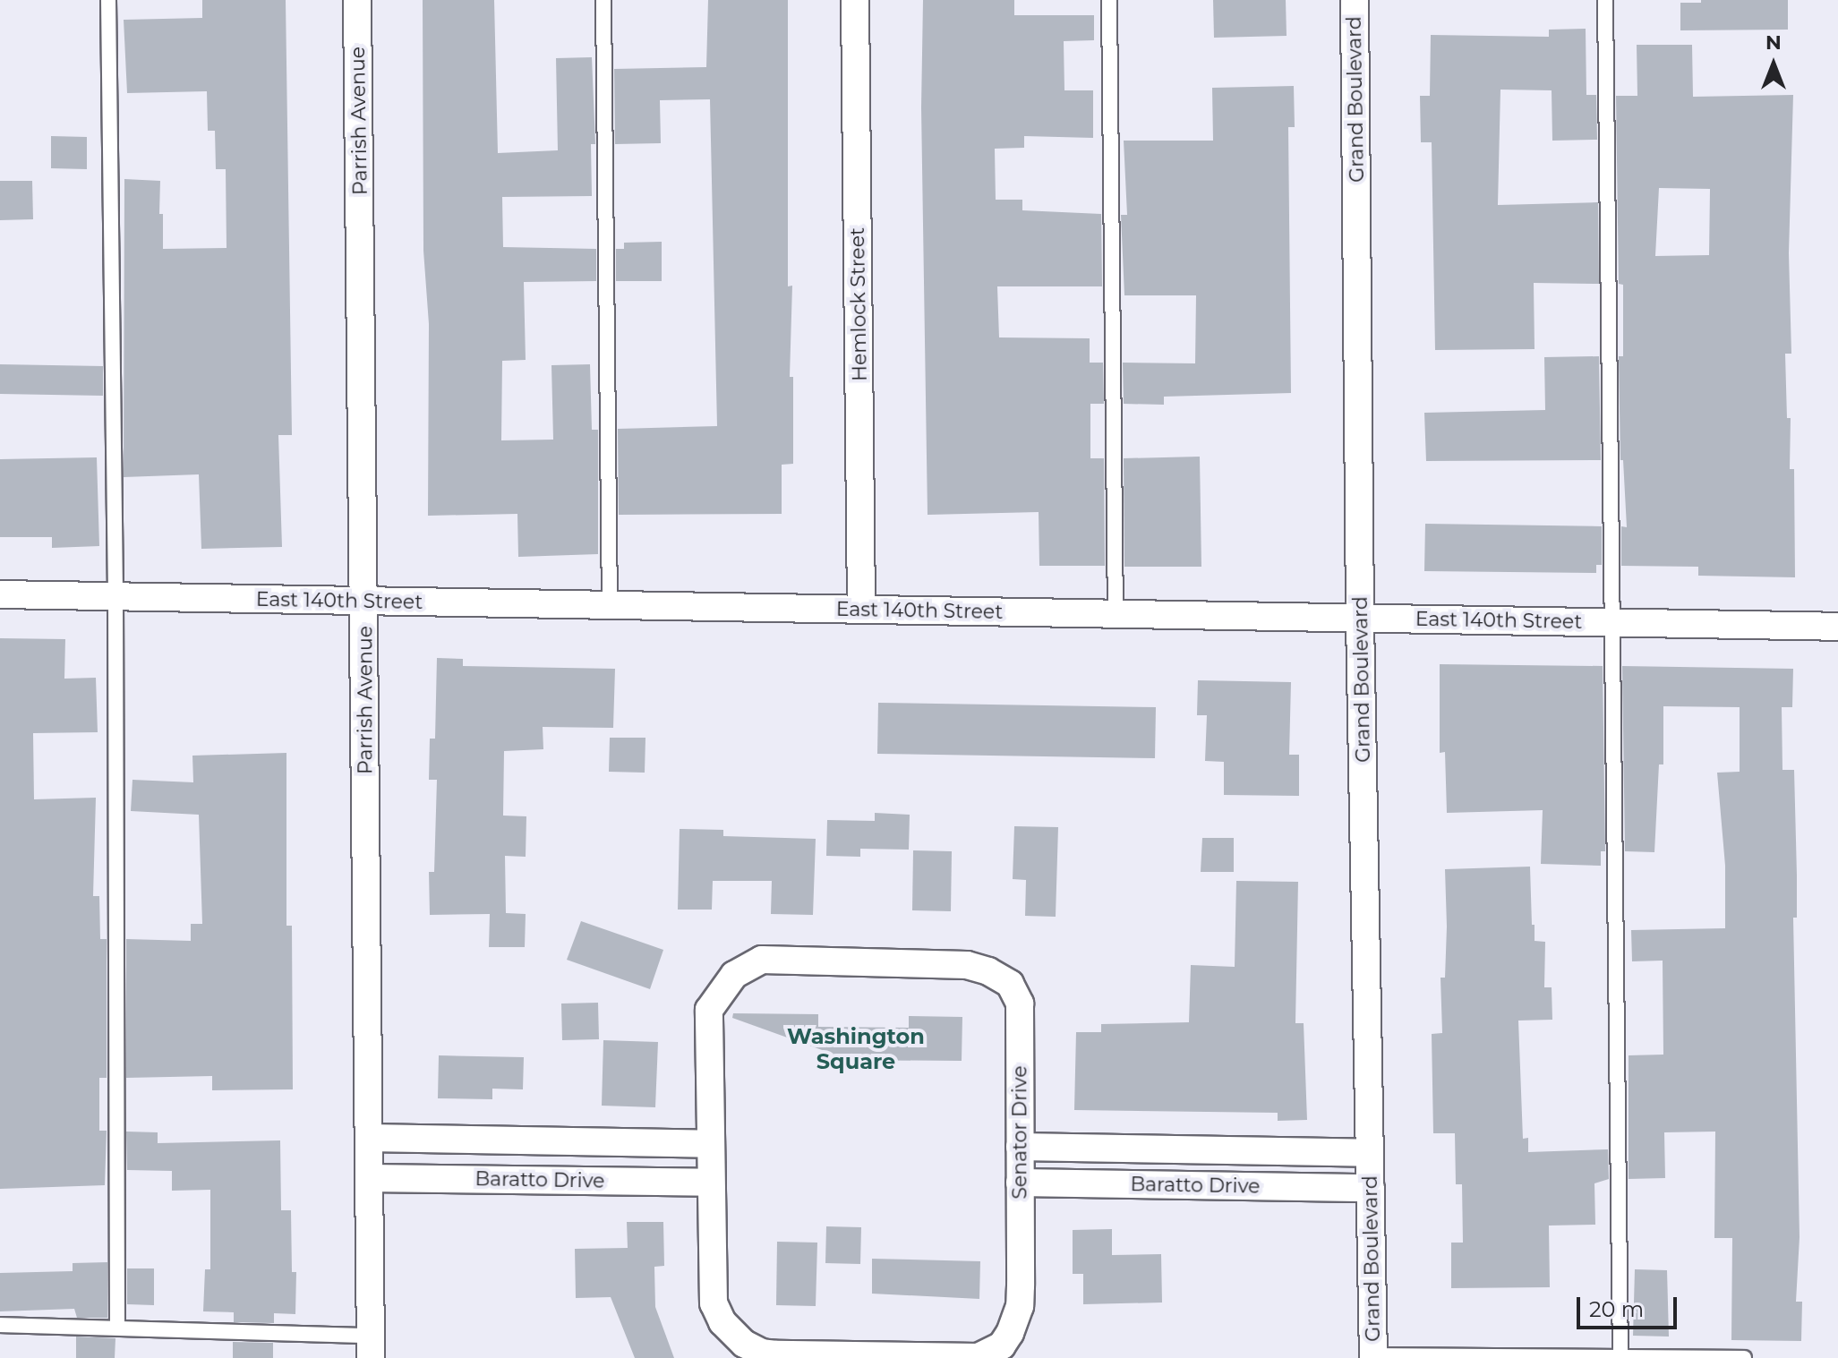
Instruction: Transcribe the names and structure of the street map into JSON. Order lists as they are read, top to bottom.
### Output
{
  "streets": {
    "street": [
      "Grand Boulevard",
      "Parrish Avenue",
      "Hemlock Street",
      "East 140th Street",
      "Senator Drive",
      "Baratto Drive"
    ]
  },
  "crossings": [
    ["Grand Boulevard", "East 140th Street"],
    ["Grand Boulevard", "Baratto Drive"],
    ["Parrish Avenue", "East 140th Street"],
    ["Parrish Avenue", "Baratto Drive"],
    ["Hemlock Street", "East 140th Street"],
    ["Senator Drive", "Baratto Drive"]
  ],
  "districts": ["Washington Square"],
  "scale_bar": "20 m",
  "north": "top"
}
